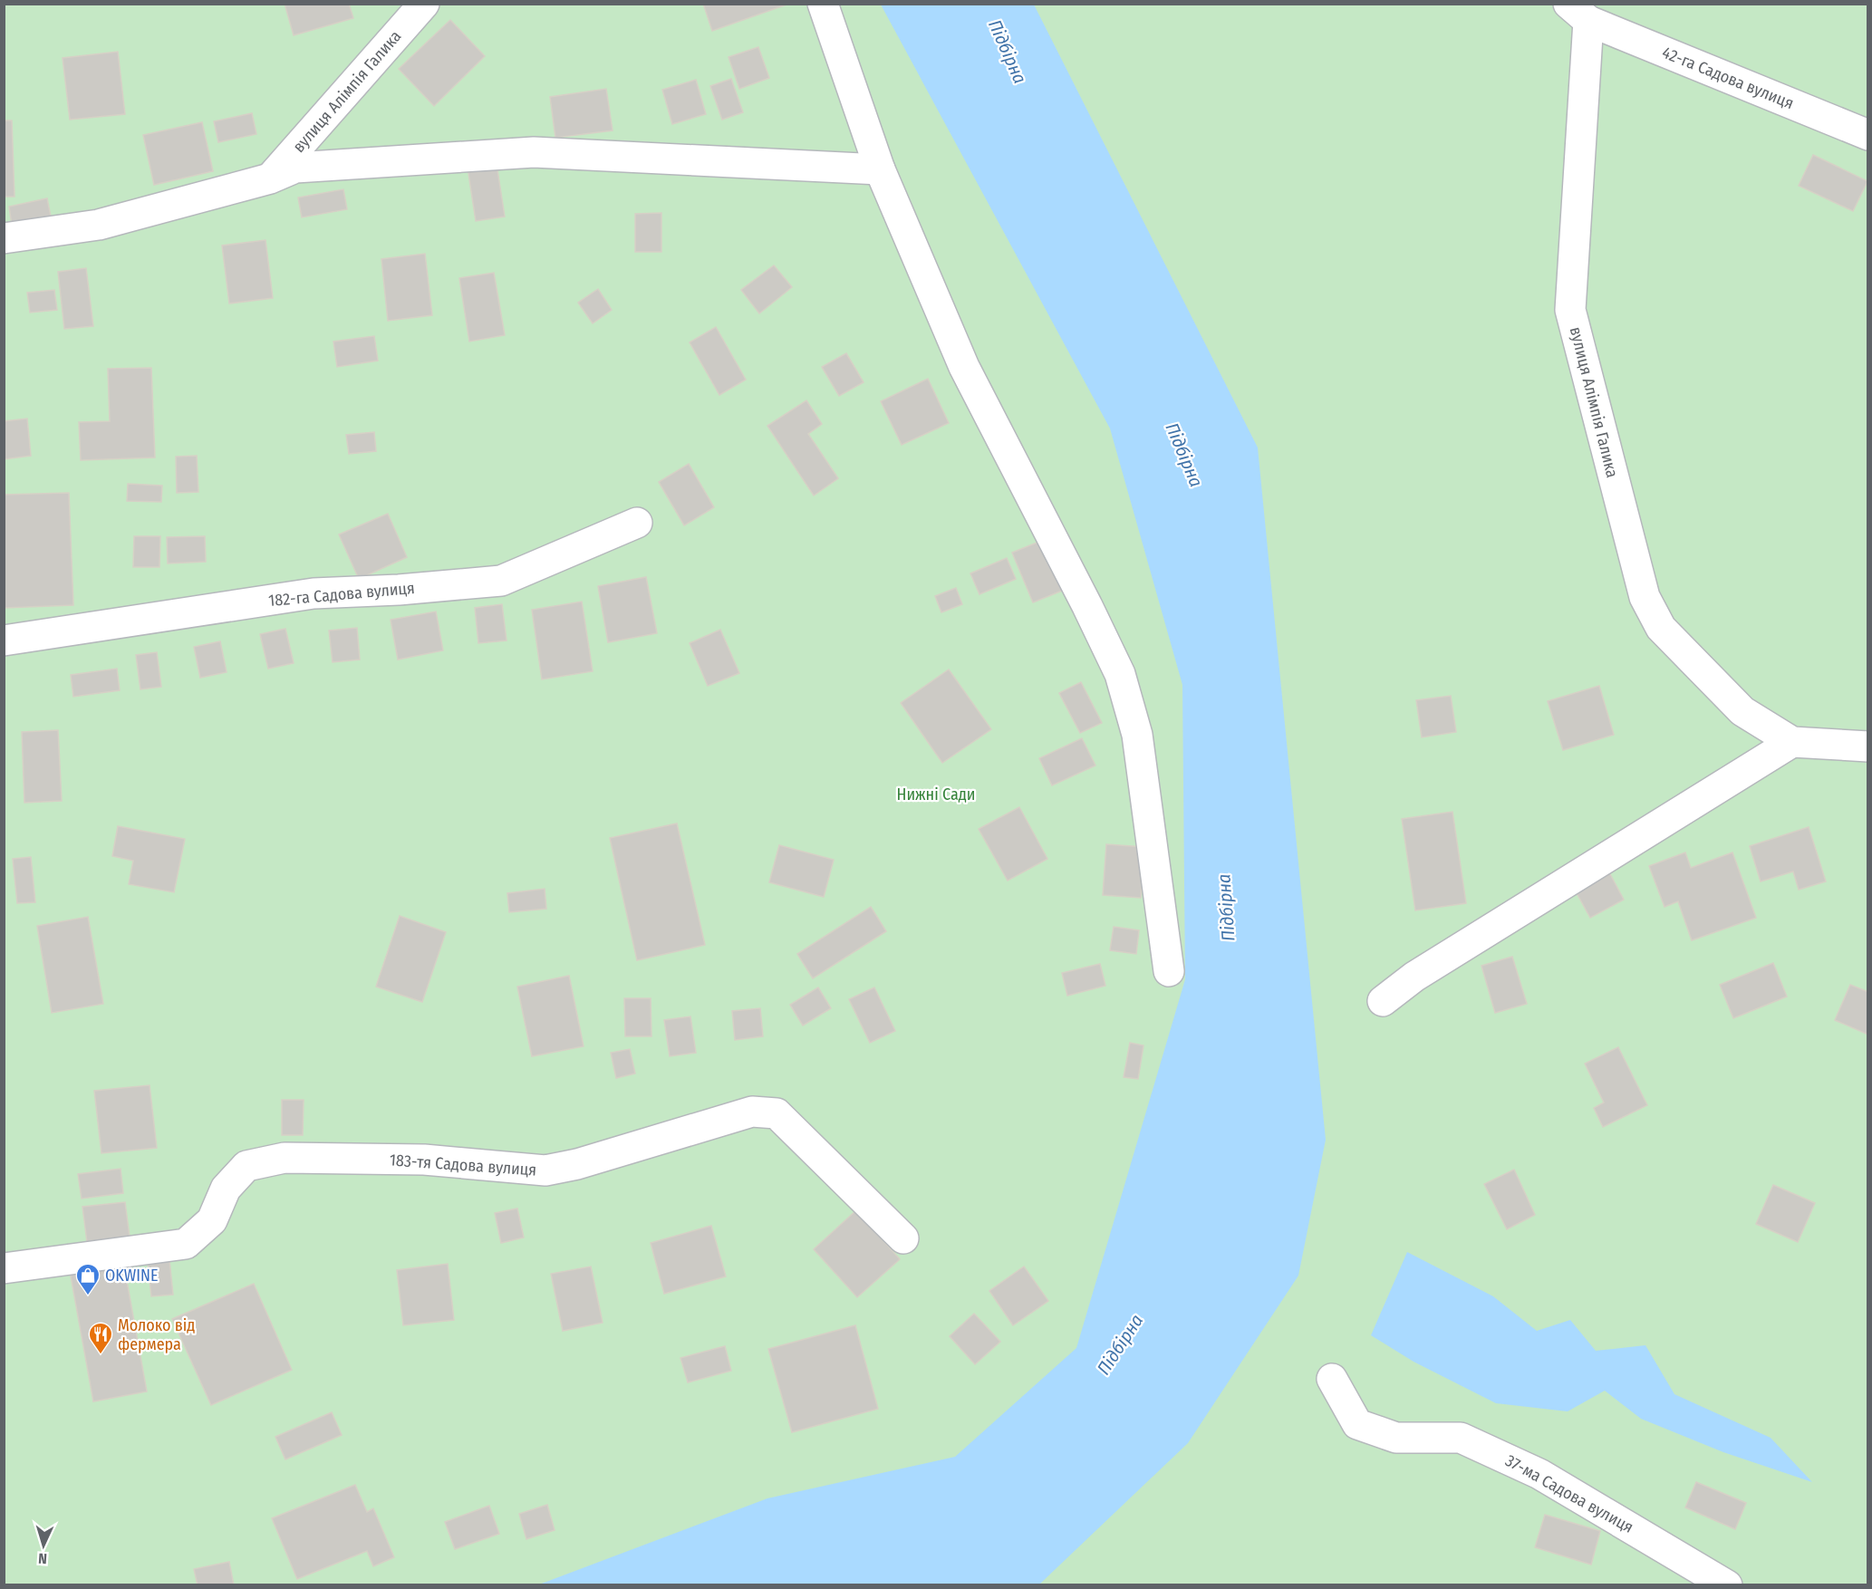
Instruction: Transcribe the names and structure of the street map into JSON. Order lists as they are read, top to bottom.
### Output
{
  "streets": {
    "street": [
      "42-га Садова вулиця",
      "вулиця Алімпія Галика",
      "182-га Садова вулиця",
      "183-тя Садова вулиця",
      "37-ма Садова вулиця"
    ]
  },
  "crossings": [
    ["42-га Садова вулиця", "вулиця Алімпія Галика"]
  ],
  "water": ["Підбірна"],
  "parks": ["Нижні Сади"],
  "places": {
    "shop": ["OKWINE"],
    "restaurant": ["Молоко від фермера"]
  },
  "north": "bottom"
}
